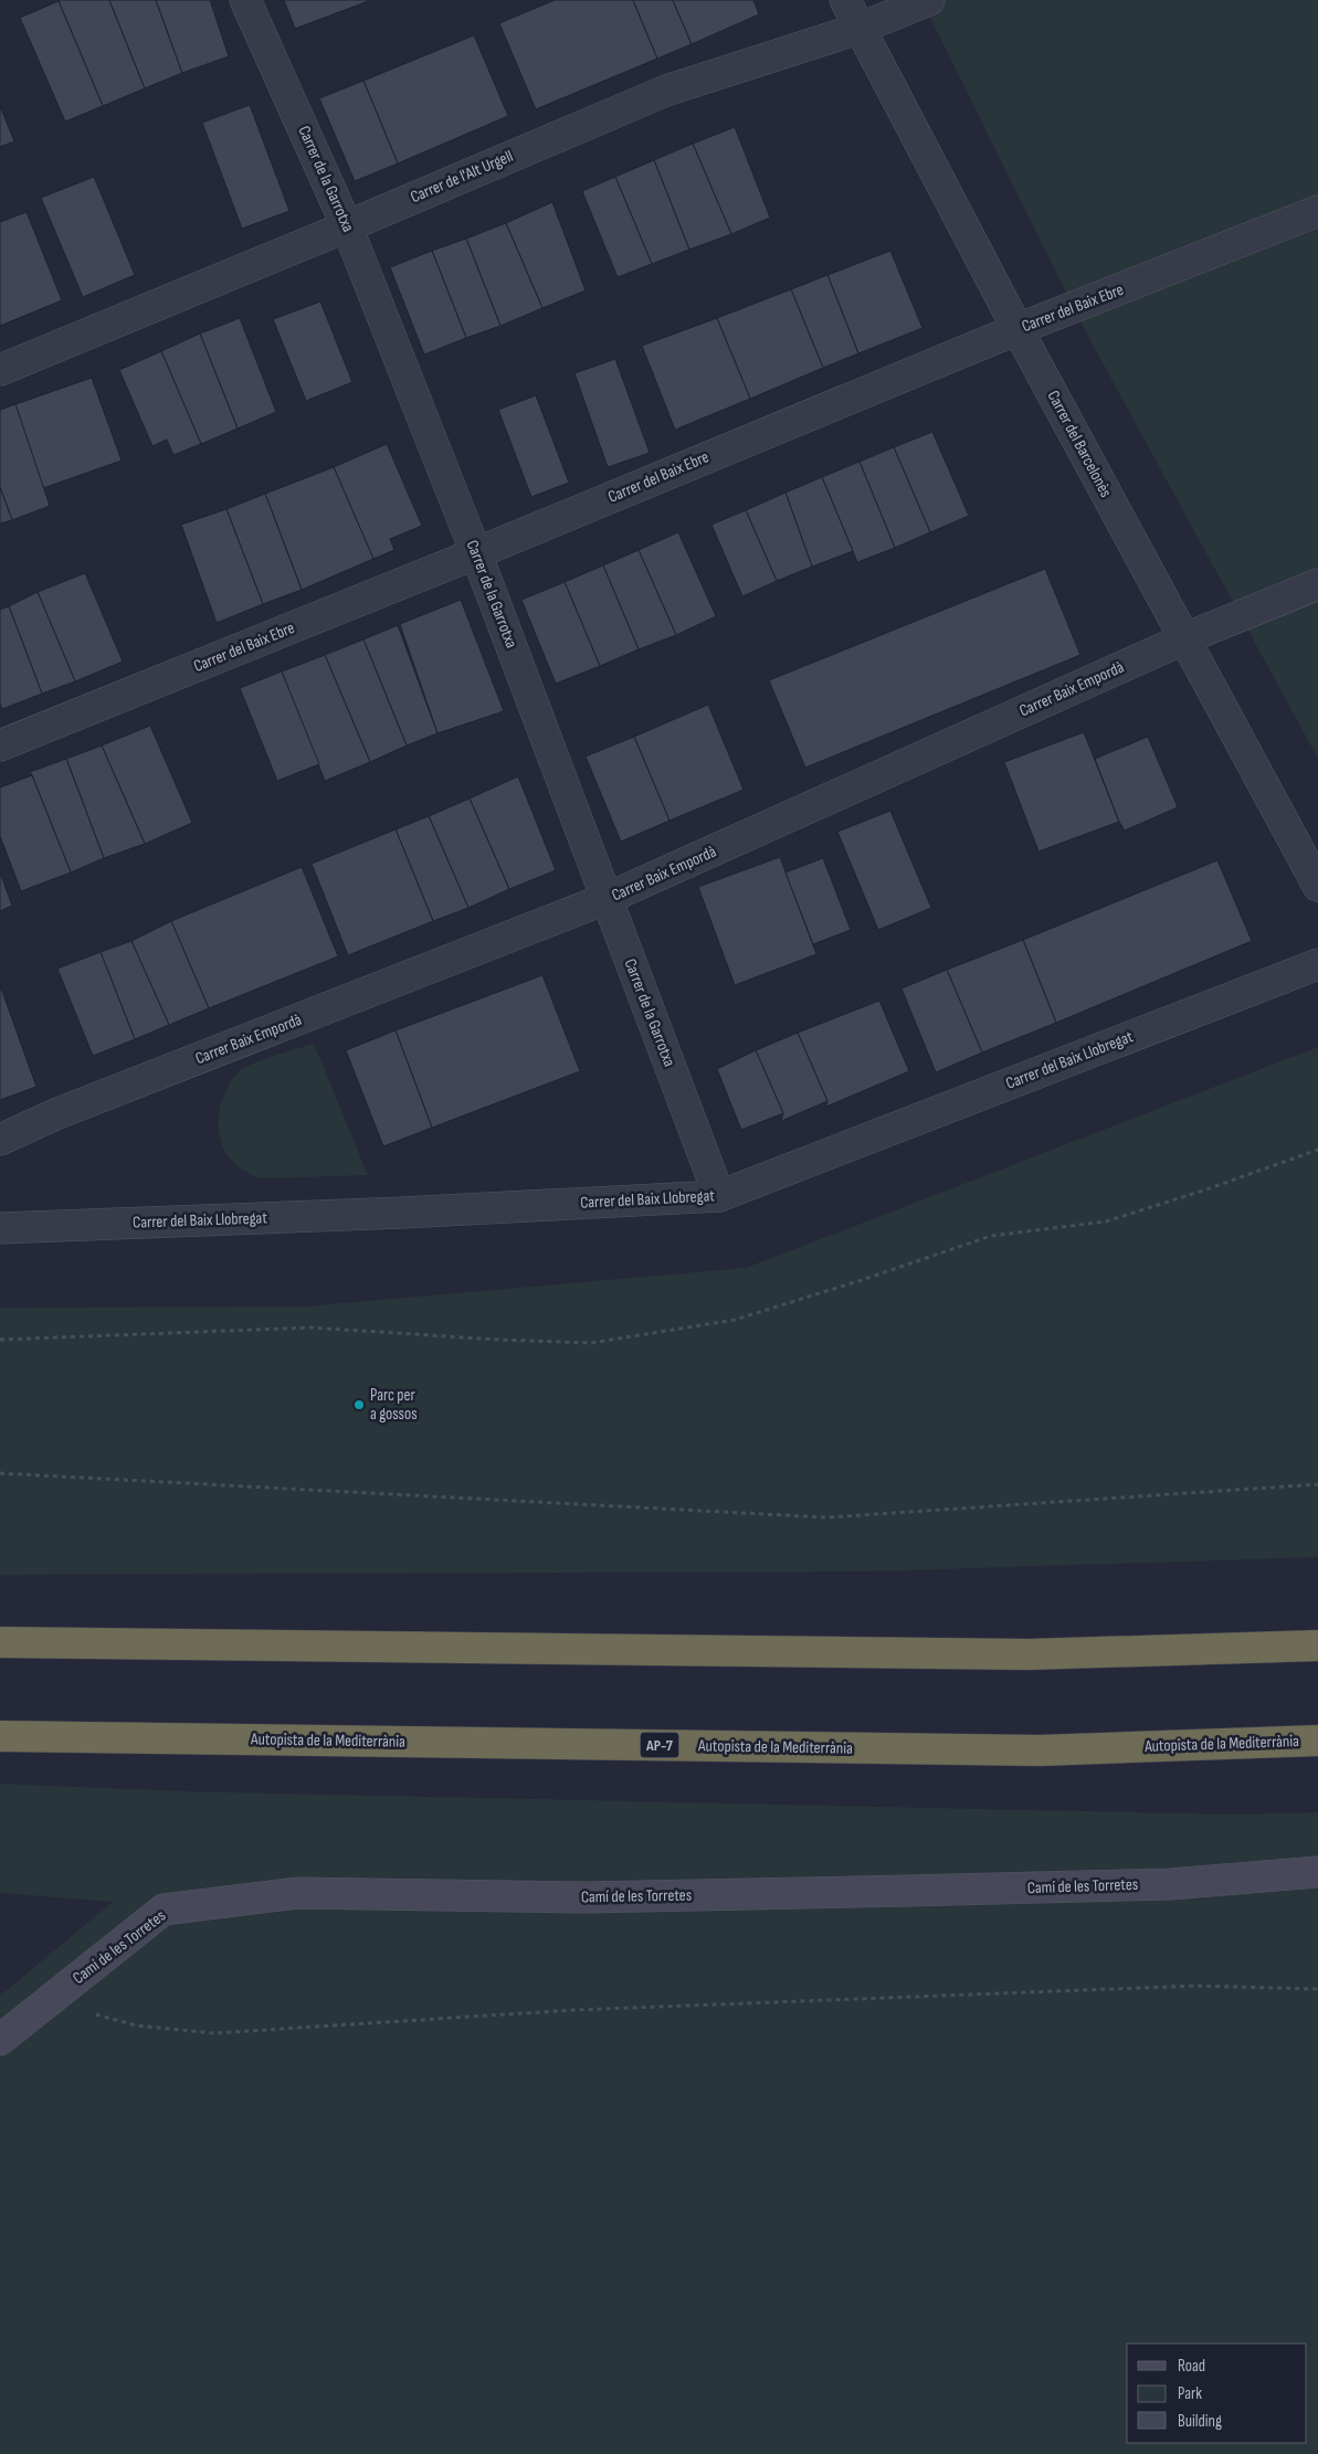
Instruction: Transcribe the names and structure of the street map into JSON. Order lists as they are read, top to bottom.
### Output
{
  "streets": {
    "highway": ["Autopista de la Mediterrània", "AP-7"],
    "street": [
      "Carrer de l'Alt Urgell",
      "Carrer de la Garrotxa",
      "Carrer del Baix Ebre",
      "Carrer del Barcelonès",
      "Carrer Baix Empordà",
      "Carrer del Baix Llobregat",
      "Camí de les Torretes"
    ]
  },
  "crossings": [
    ["Carrer de l'Alt Urgell", "Carrer de la Garrotxa"],
    ["Carrer de l'Alt Urgell", "Carrer del Barcelonès"],
    ["Carrer de la Garrotxa", "Carrer del Baix Ebre"],
    ["Carrer de la Garrotxa", "Carrer Baix Empordà"],
    ["Carrer de la Garrotxa", "Carrer del Baix Llobregat"],
    ["Carrer del Baix Ebre", "Carrer del Barcelonès"],
    ["Carrer del Barcelonès", "Carrer Baix Empordà"]
  ],
  "places": ["Parc per a gossos"],
  "legend": ["Road", "Park", "Building"]
}
